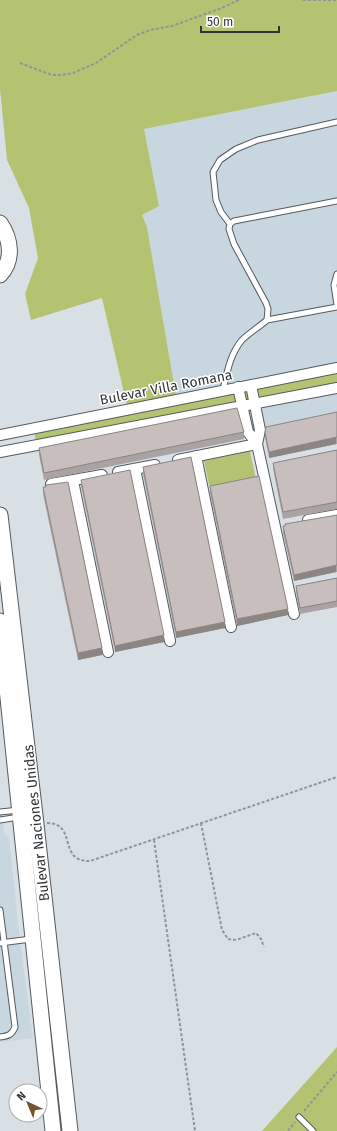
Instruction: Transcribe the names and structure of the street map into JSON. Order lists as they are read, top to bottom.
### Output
{
  "streets": {
    "main road": ["Bulevar Naciones Unidas"],
    "street": ["Bulevar Villa Romana"]
  },
  "scale_bar": "50 m",
  "north": "top left"
}
